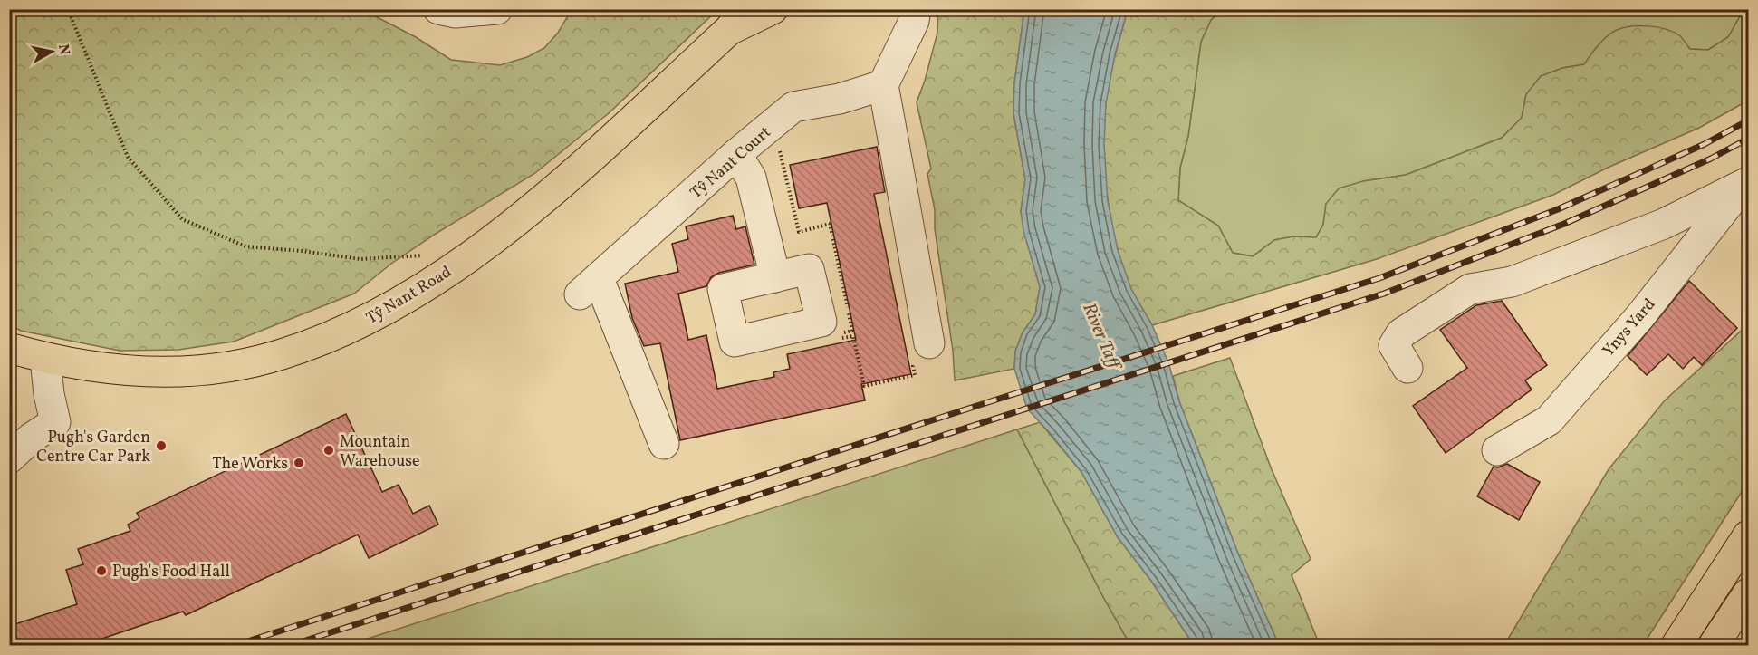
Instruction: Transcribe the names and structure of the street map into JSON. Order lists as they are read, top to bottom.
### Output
{
  "streets": {
    "main road": ["Tŷ Nant Road"],
    "lane": ["Tŷ Nant Court", "Ynys Yard"]
  },
  "water": ["River Taff"],
  "places": [
    "Pugh's Garden Centre Car Park",
    "Mountain Warehouse",
    "The Works",
    "Pugh's Food Hall"
  ],
  "north": "right"
}
